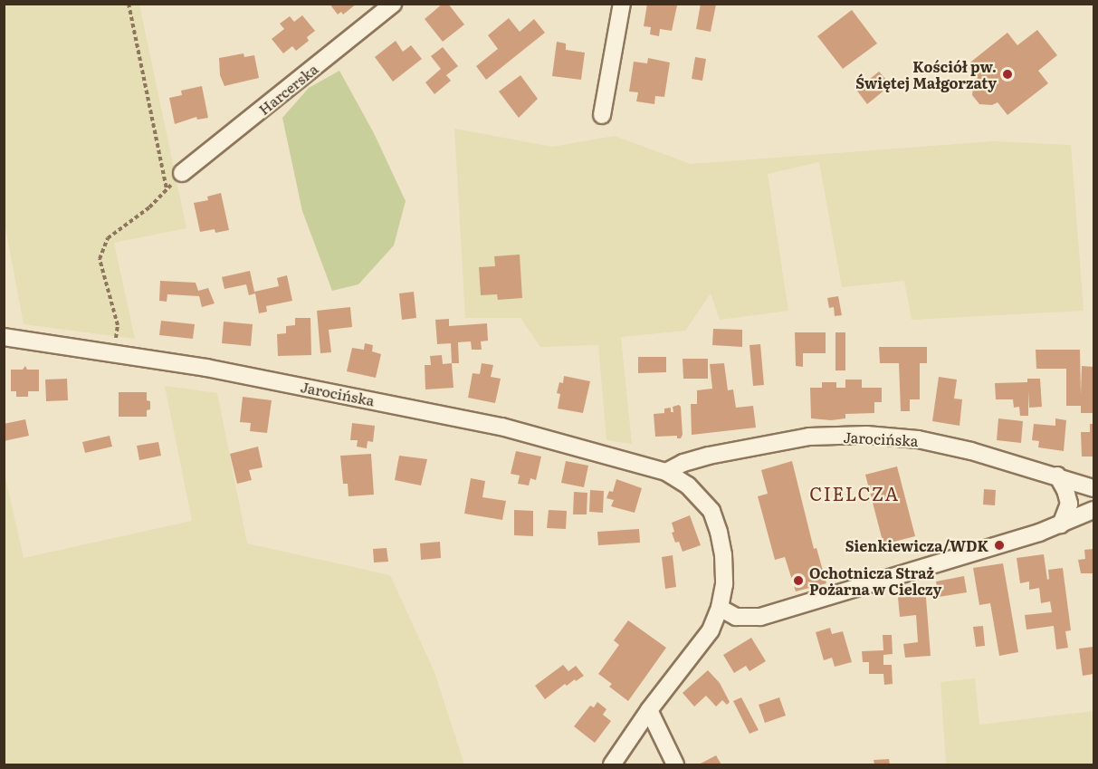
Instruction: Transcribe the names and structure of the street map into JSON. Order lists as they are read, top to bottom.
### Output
{
  "streets": {
    "street": ["Harcerska", "Jarocińska"]
  },
  "districts": ["CIELCZA"],
  "places": ["Kościół pw. Świętej Małgorzaty", "Sienkiewicza/WDK", "Ochotnicza Straż Pożarna w Cielczy"]
}
